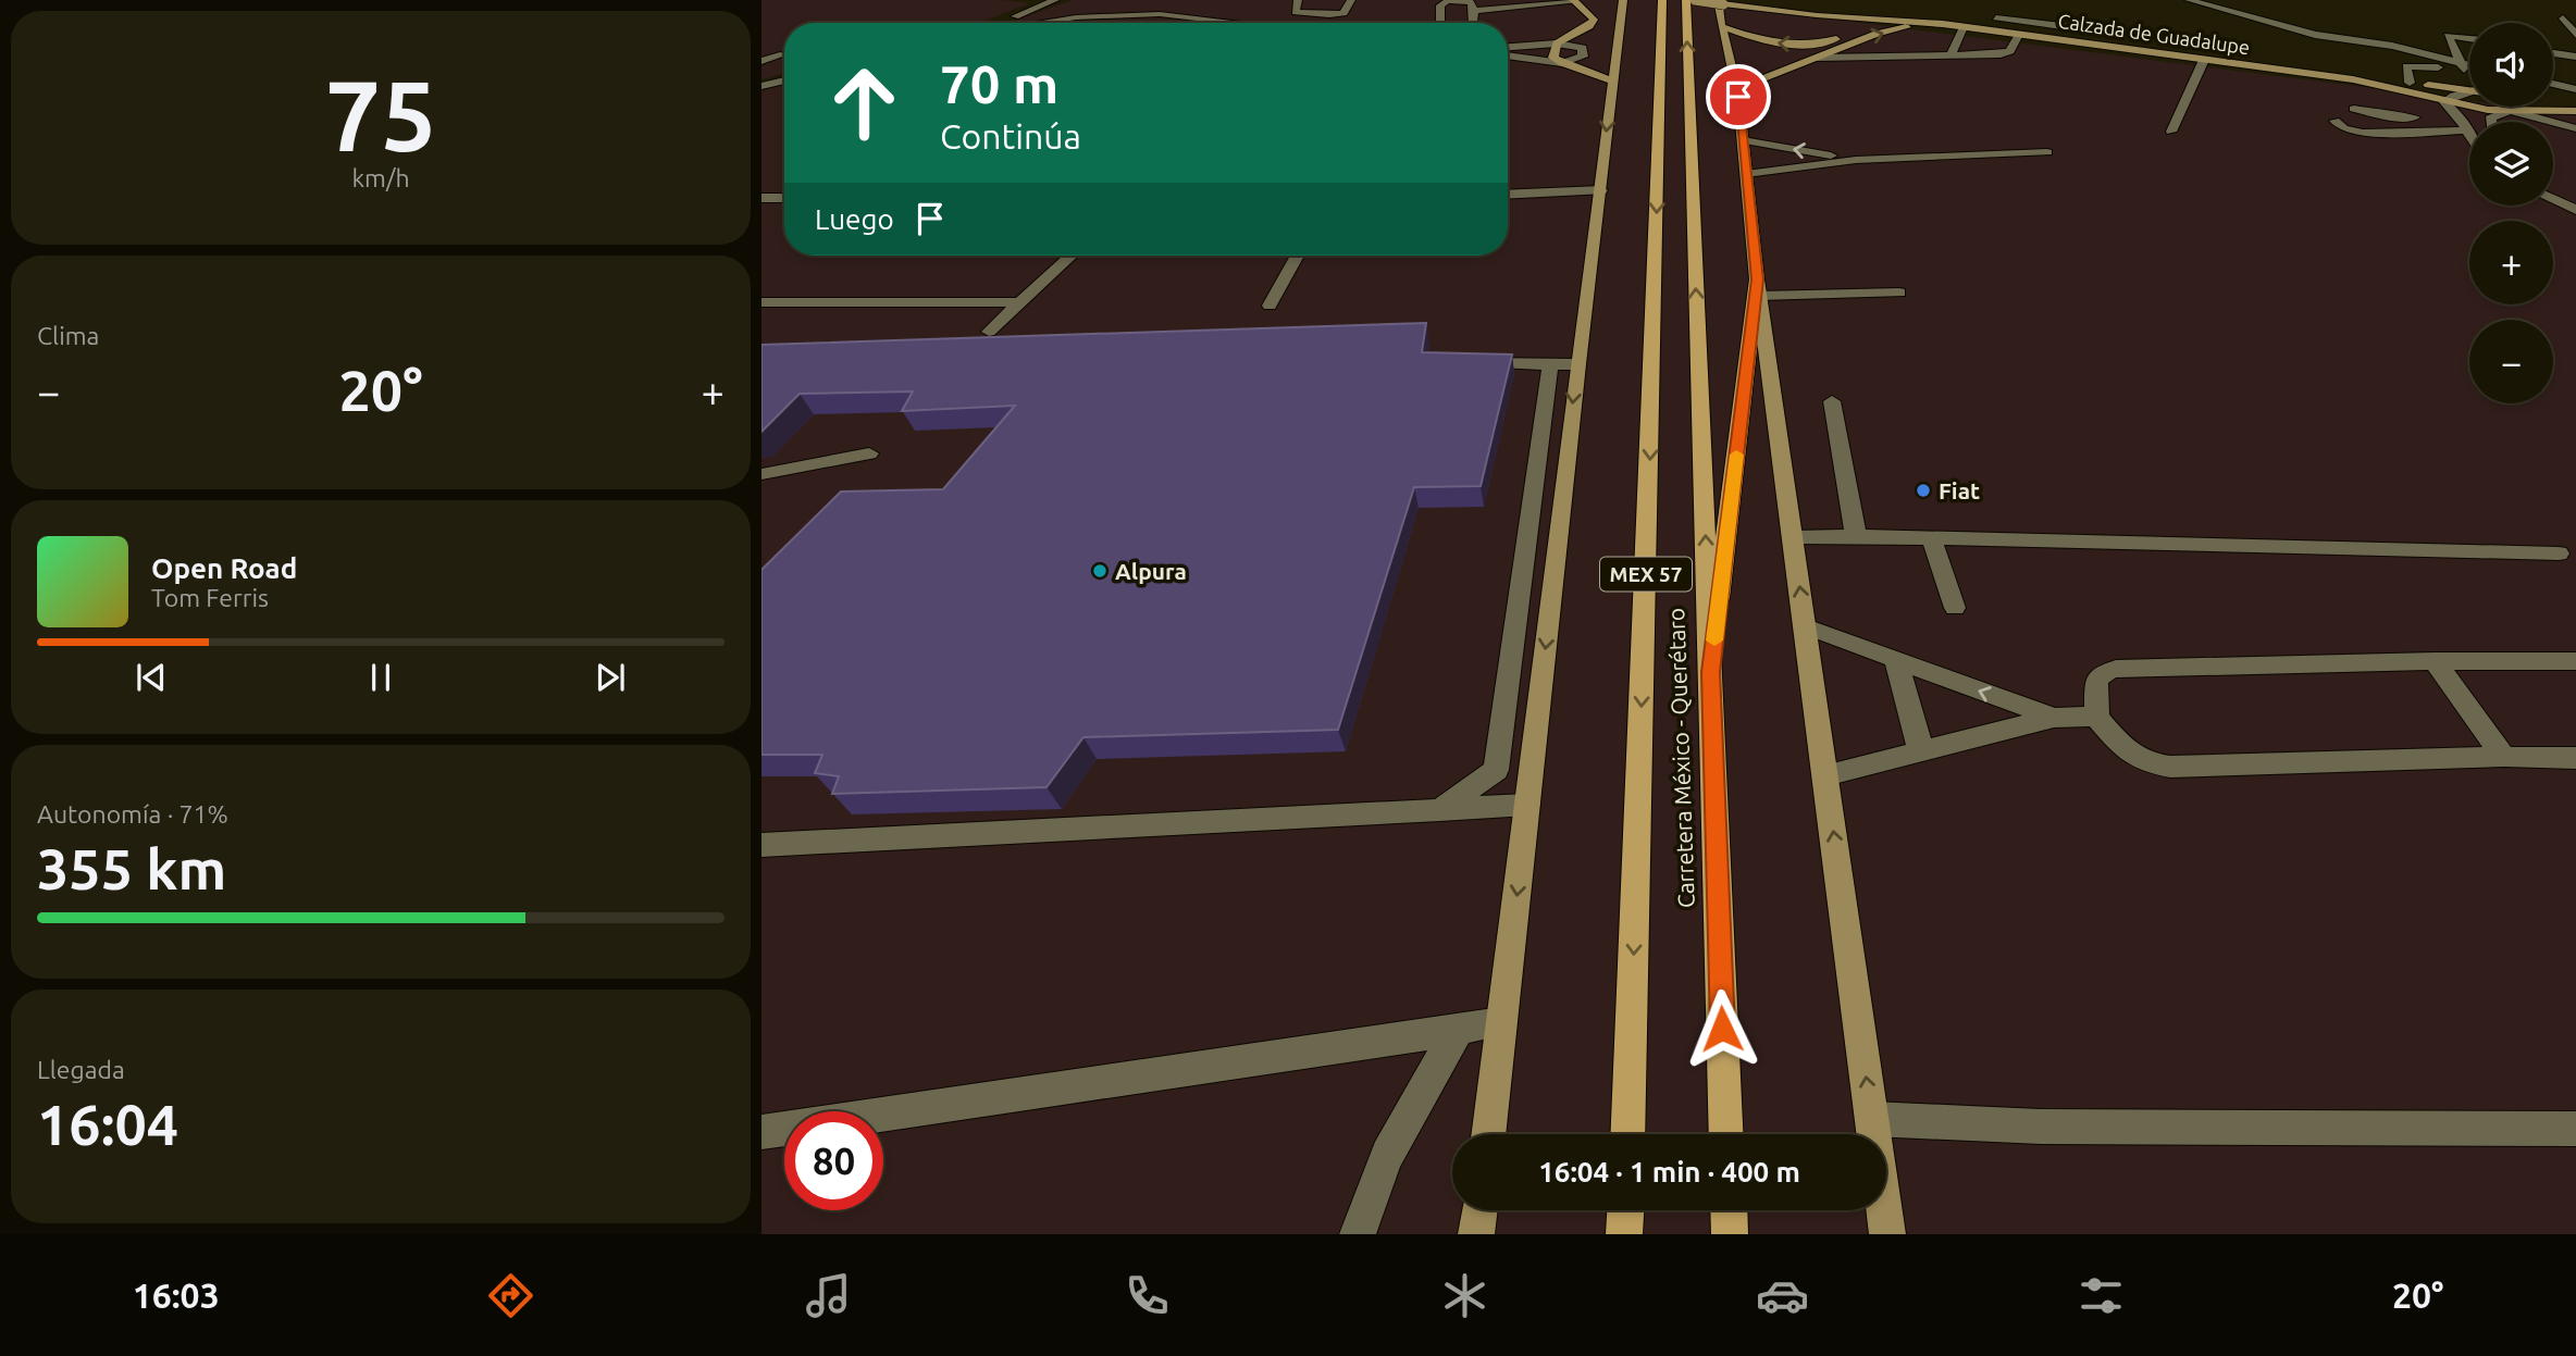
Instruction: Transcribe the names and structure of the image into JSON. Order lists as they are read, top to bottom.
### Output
{
  "streets": {
    "highway": ["MEX 57", "Carretera México - Querétaro"],
    "main road": ["Calzada de Guadalupe"]
  },
  "places": ["Fiat", "Alpura"],
  "page": {
    "tile": [
      ["75", "km/h"],
      "Clima",
      ["Autonomía · 71%", "355 km"],
      ["Llegada", "16:04"]
    ],
    "map_buttons": ["+", "−"],
    "turn": ["70 m", "Continúa"],
    "then": "Luego",
    "heat": ["−", "20°", "+"],
    "song": ["Open Road", "Tom Ferris"],
    "limit": "80",
    "trip": "16:04 · 1 min · 400 m",
    "tabs": ["16:03", "20°"]
  }
}
